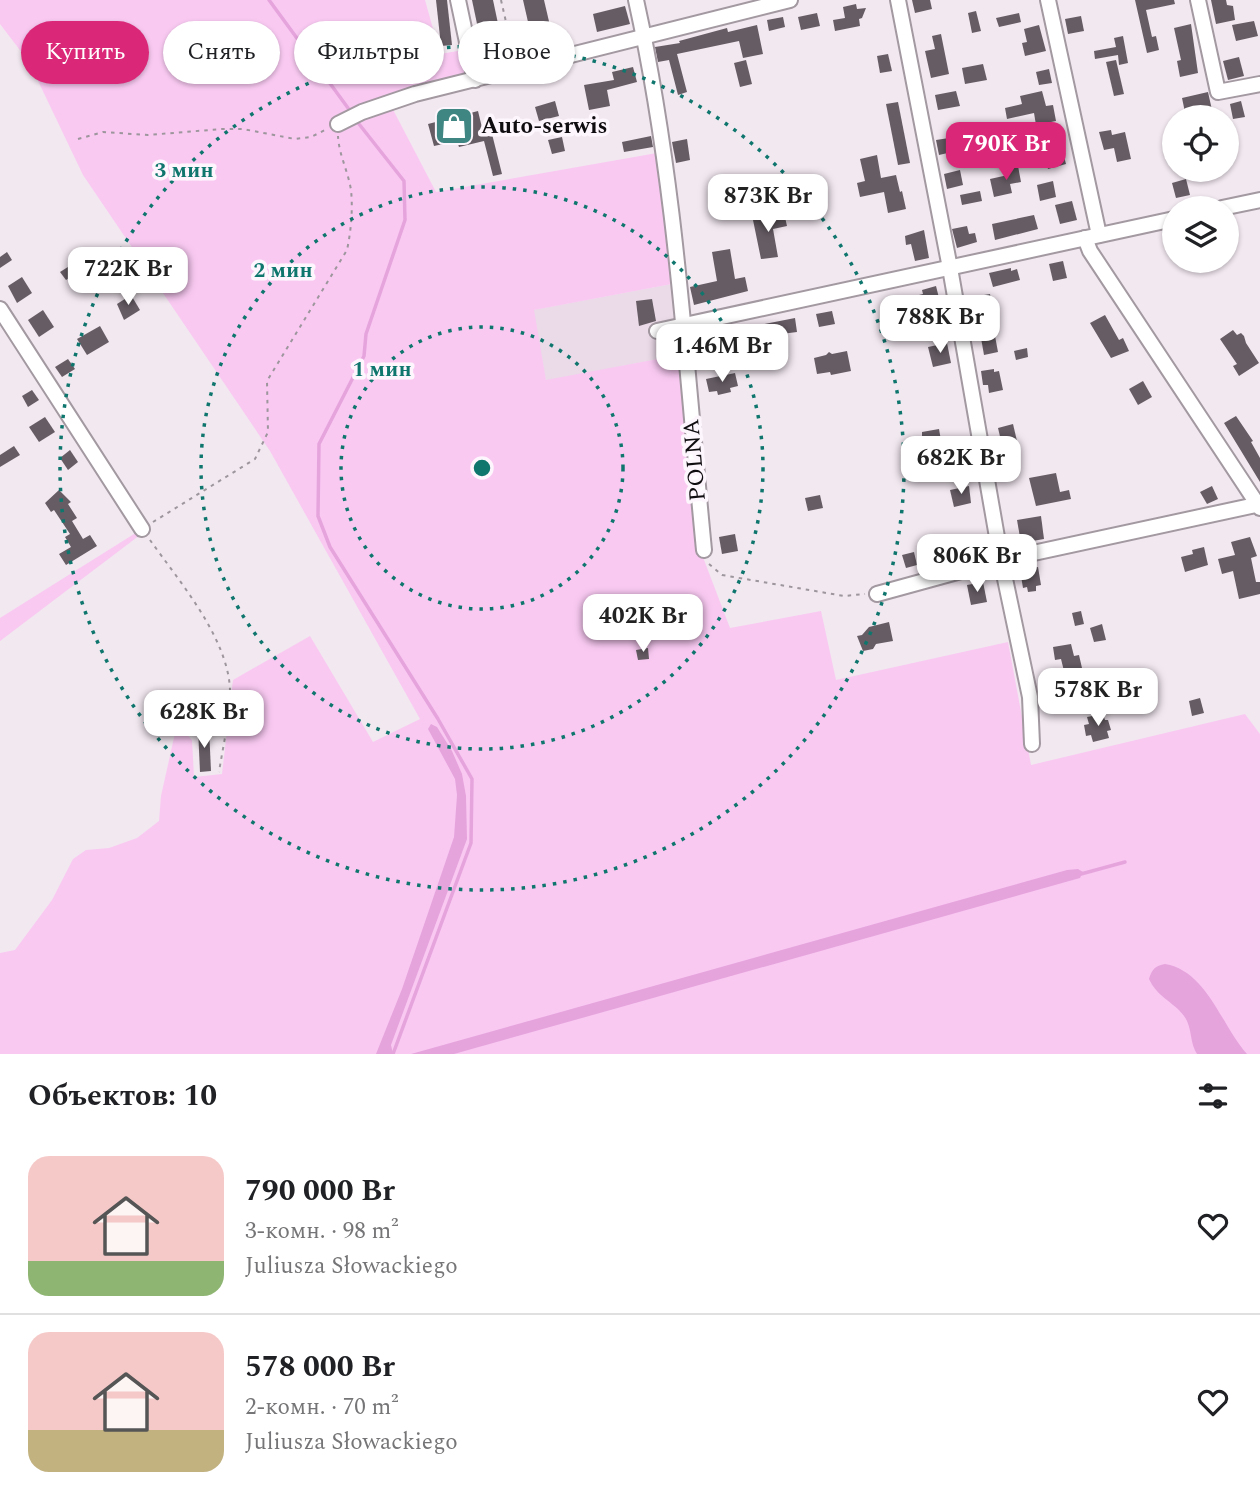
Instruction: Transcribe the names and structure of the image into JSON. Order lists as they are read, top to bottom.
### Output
{
  "streets": {
    "street": ["POLNA"]
  },
  "places": {
    "shop": ["Auto-serwis"]
  },
  "page": {
    "chip": [
      "Купить",
      "Снять",
      "Фильтры",
      "Новое"
    ],
    "price": [
      "790K Br",
      "873K Br",
      "722K Br",
      "788K Br",
      "1.46M Br",
      "682K Br",
      "806K Br",
      "402K Br",
      "578K Br",
      "628K Br"
    ],
    "heading": "Объектов: 10",
    "list": [
      {
        "name": "790 000 Br",
        "note": "3-комн. · 98 m² · Juliusza Słowackiego"
      },
      {
        "name": "578 000 Br",
        "note": "2-комн. · 70 m² · Juliusza Słowackiego"
      }
    ]
  },
  "rings": ["3 мин", "2 мин", "1 мин"]
}
